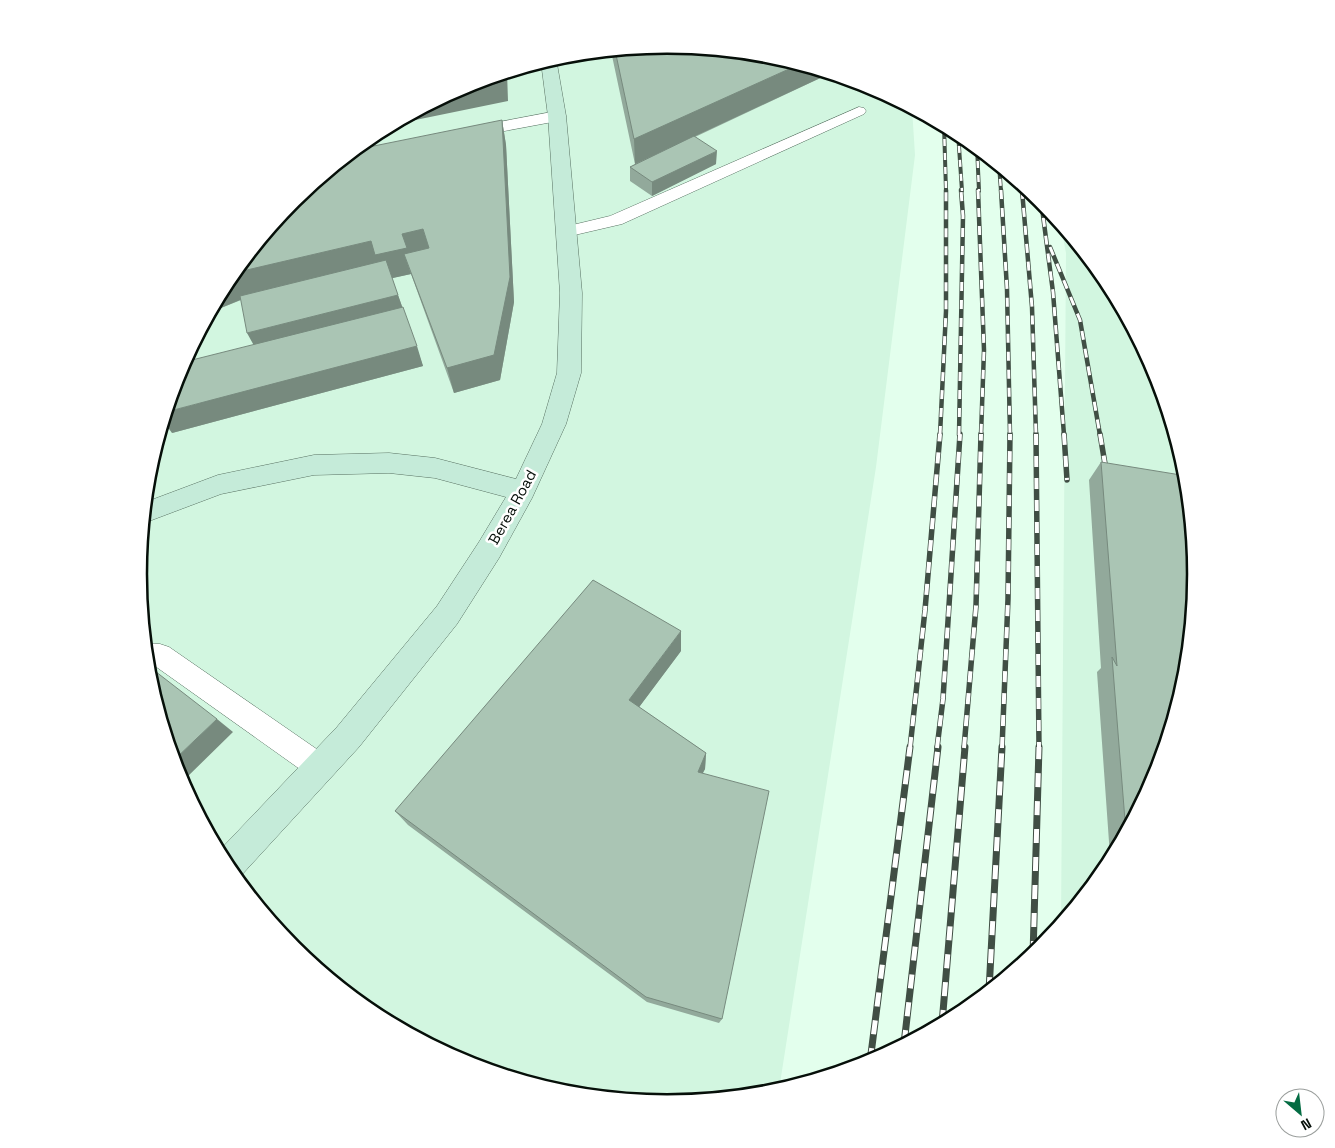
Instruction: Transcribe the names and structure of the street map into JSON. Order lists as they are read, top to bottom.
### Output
{
  "streets": {
    "main road": ["Berea Road"]
  },
  "north": "bottom right"
}
